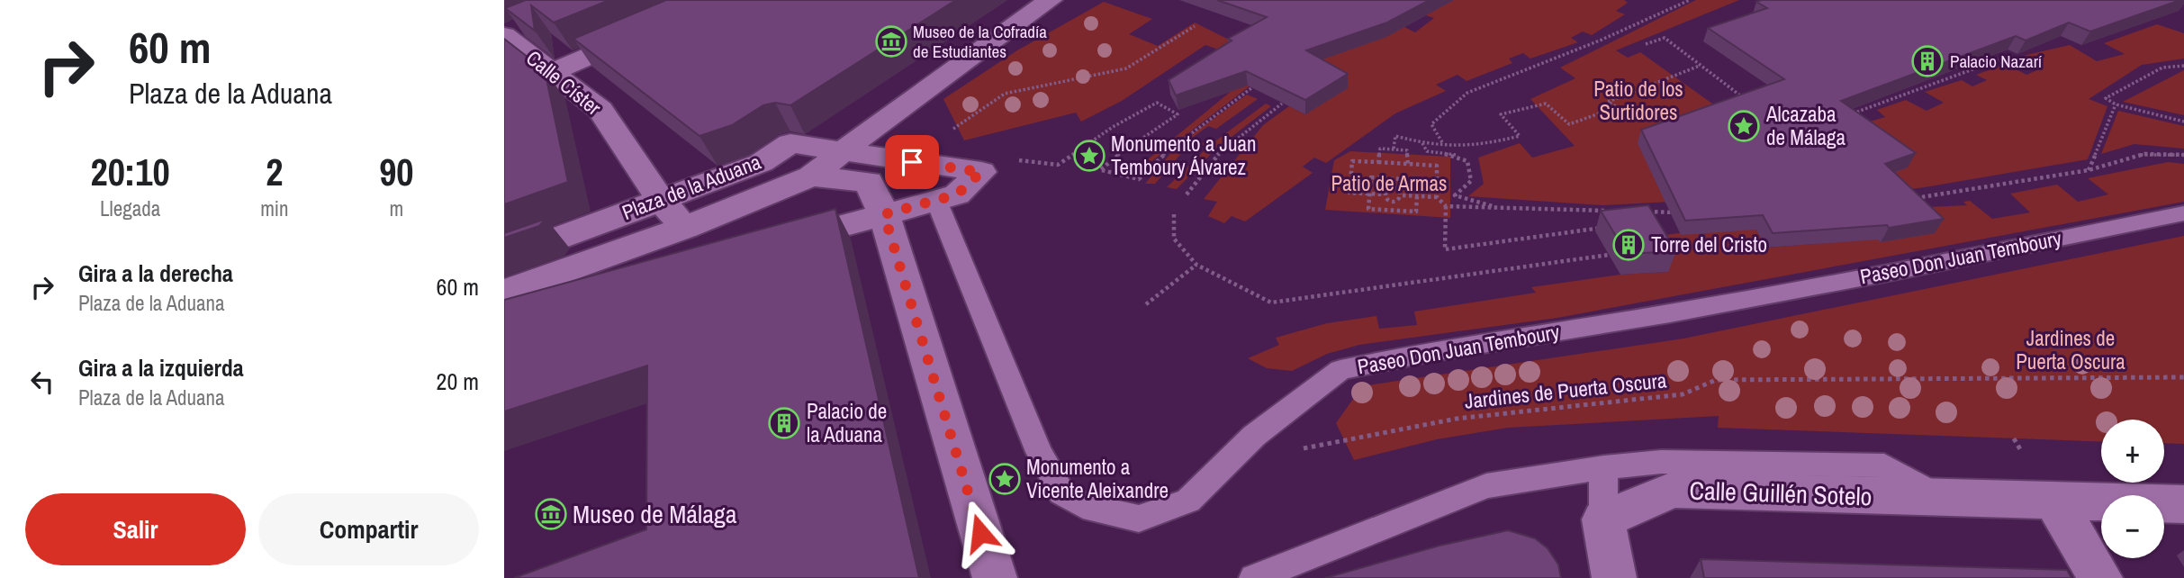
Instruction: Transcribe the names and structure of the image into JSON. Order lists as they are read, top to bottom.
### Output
{
  "streets": {
    "street": ["Calle Císter", "Plaza de la Aduana", "Calle Guillén Sotelo"],
    "lane": ["Paseo Don Juan Temboury"],
    "path": ["Jardines de Puerta Oscura"]
  },
  "crossings": [
    ["Calle Císter", "Plaza de la Aduana"],
    ["Plaza de la Aduana", "Paseo Don Juan Temboury"],
    ["Paseo Don Juan Temboury", "Jardines de Puerta Oscura"]
  ],
  "parks": ["Patio de los Surtidores", "Patio de Armas", "Jardines de Puerta Oscura"],
  "places": {
    "museum": ["Museo de la Cofradía de Estudiantes", "Museo de Málaga"],
    "building": ["Palacio Nazarí", "Torre del Cristo", "Palacio de la Aduana"],
    "place": ["Alcazaba de Málaga", "Monumento a Juan Temboury Álvarez", "Monumento a Vicente Aleixandre"]
  },
  "page": {
    "turn": ["60 m", "Plaza de la Aduana"],
    "eta": [
      "20:10",
      "Llegada",
      "2",
      "min",
      "90",
      "m"
    ],
    "list": [
      {
        "name": "Gira a la derecha",
        "note": "Plaza de la Aduana",
        "value": "60 m"
      },
      {
        "name": "Gira a la izquierda",
        "note": "Plaza de la Aduana",
        "value": "20 m"
      }
    ],
    "map_buttons": ["+", "−"],
    "buttons": ["Salir", "Compartir"]
  }
}
